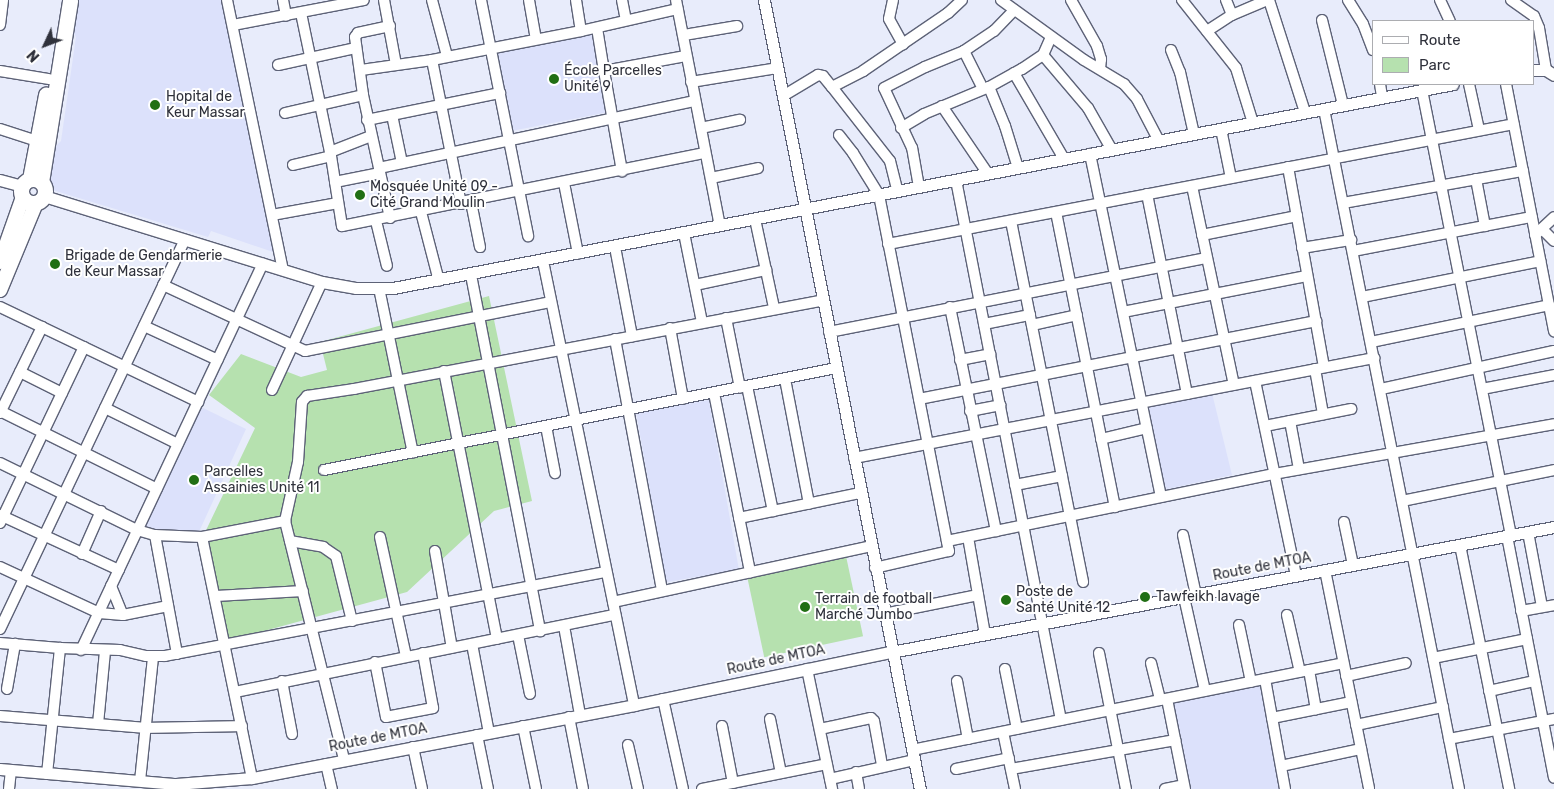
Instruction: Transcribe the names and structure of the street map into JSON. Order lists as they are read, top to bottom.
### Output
{
  "streets": {
    "street": ["Route de MTOA"]
  },
  "places": [
    "École Parcelles Unité 9",
    "Hopital de Keur Massar",
    "Mosquée Unité 09 - Cité Grand Moulin",
    "Brigade de Gendarmerie de Keur Massar",
    "Parcelles Assainies Unité 11",
    "Tawfeikh lavage",
    "Poste de Santé Unité 12",
    "Terrain de football Marché Jumbo"
  ],
  "legend": ["Route", "Parc"],
  "north": "bottom left"
}
